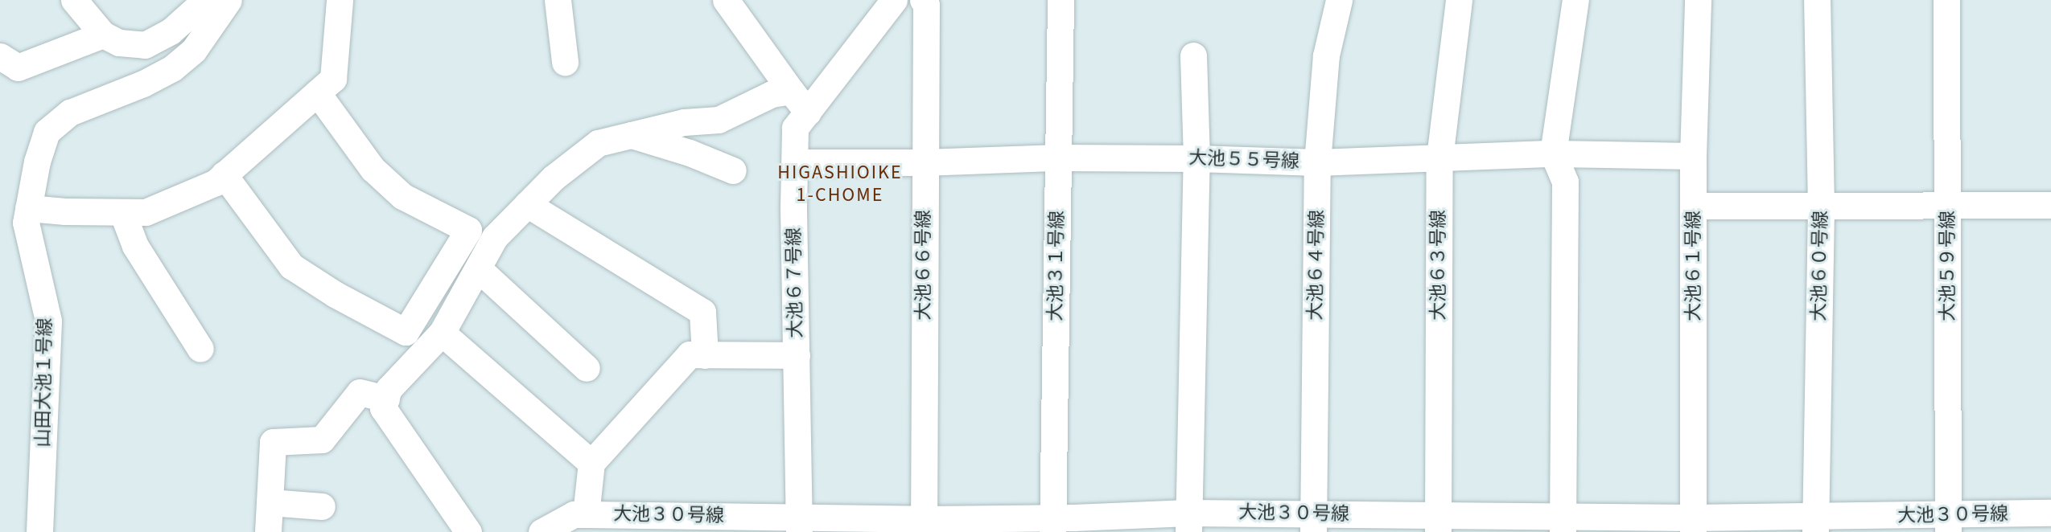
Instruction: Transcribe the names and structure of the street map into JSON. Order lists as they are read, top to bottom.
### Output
{
  "streets": {
    "street": [
      "大池５５号線",
      "大池６６号線",
      "大池６４号線",
      "大池６３号線",
      "大池３１号線",
      "大池６１号線",
      "大池６０号線",
      "大池５９号線",
      "大池６７号線",
      "山田大池１号線",
      "大池３０号線"
    ]
  },
  "crossings": [
    ["大池５５号線", "大池６６号線"],
    ["大池５５号線", "大池６４号線"],
    ["大池５５号線", "大池６３号線"],
    ["大池５５号線", "大池３１号線"],
    ["大池５５号線", "大池６１号線"],
    ["大池５５号線", "大池６７号線"],
    ["大池６６号線", "大池３０号線"],
    ["大池６４号線", "大池３０号線"],
    ["大池６３号線", "大池３０号線"],
    ["大池３１号線", "大池３０号線"],
    ["大池６１号線", "大池３０号線"],
    ["大池６０号線", "大池３０号線"],
    ["大池５９号線", "大池３０号線"],
    ["大池６７号線", "大池３０号線"]
  ],
  "districts": ["HIGASHIOIKE 1-CHOME"]
}
